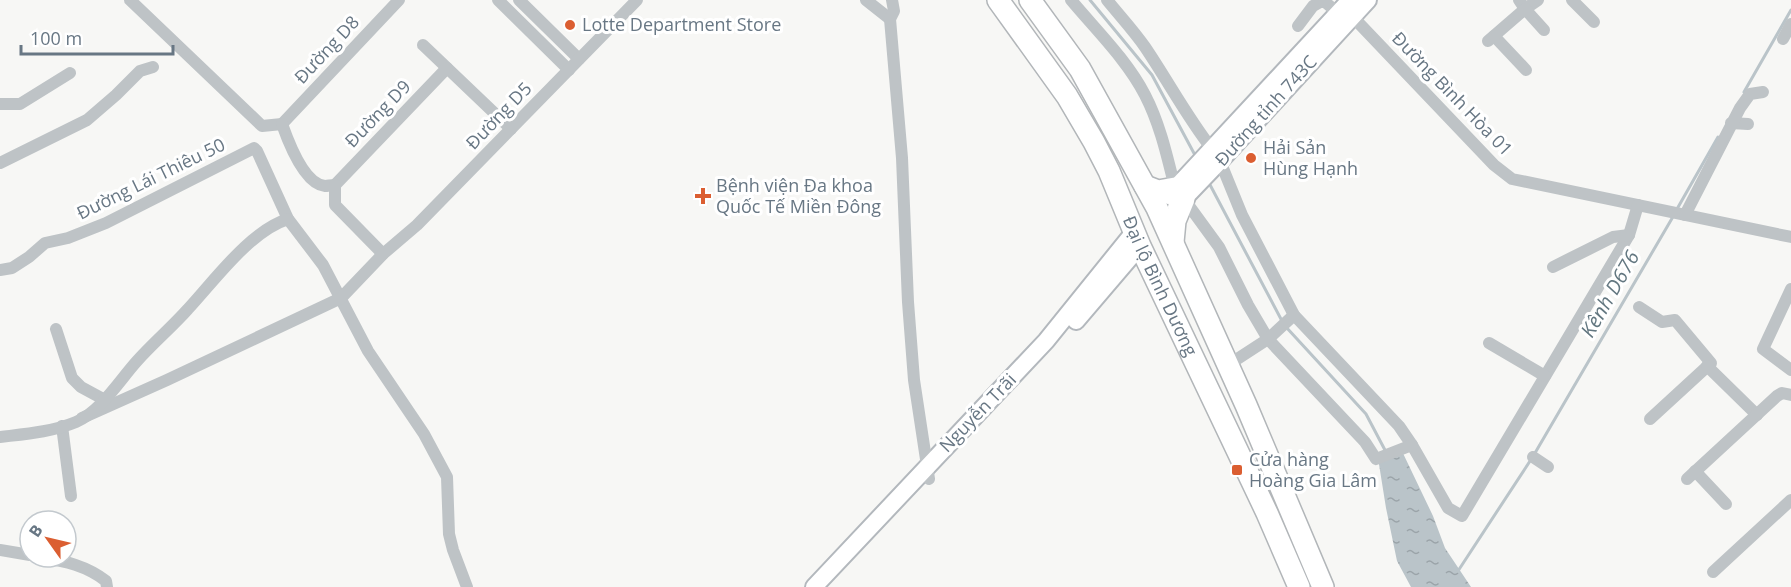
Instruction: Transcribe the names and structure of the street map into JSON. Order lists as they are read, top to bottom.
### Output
{
  "streets": {
    "highway": ["Đại lộ Bình Dương"],
    "main road": ["Đường tỉnh 743C", "Nguyễn Trãi"],
    "street": [
      "Đường D8",
      "Đường Bình Hòa 01",
      "Đường D9",
      "Đường D5",
      "Đường Lái Thiêu 50"
    ]
  },
  "crossings": [
    ["Đường Bình Hòa 01", "Đường tỉnh 743C"],
    ["Đường tỉnh 743C", "Đại lộ Bình Dương"],
    ["Đại lộ Bình Dương", "Nguyễn Trãi"]
  ],
  "water": ["Kênh D676"],
  "places": {
    "other": ["Lotte Department Store", "Hải Sản Hùng Hạnh"],
    "health": ["Bệnh viện Đa khoa Quốc Tế Miền Đông"],
    "transit": ["Cửa hàng Hoàng Gia Lâm"]
  },
  "scale_bar": "100 m",
  "north": "top left"
}
